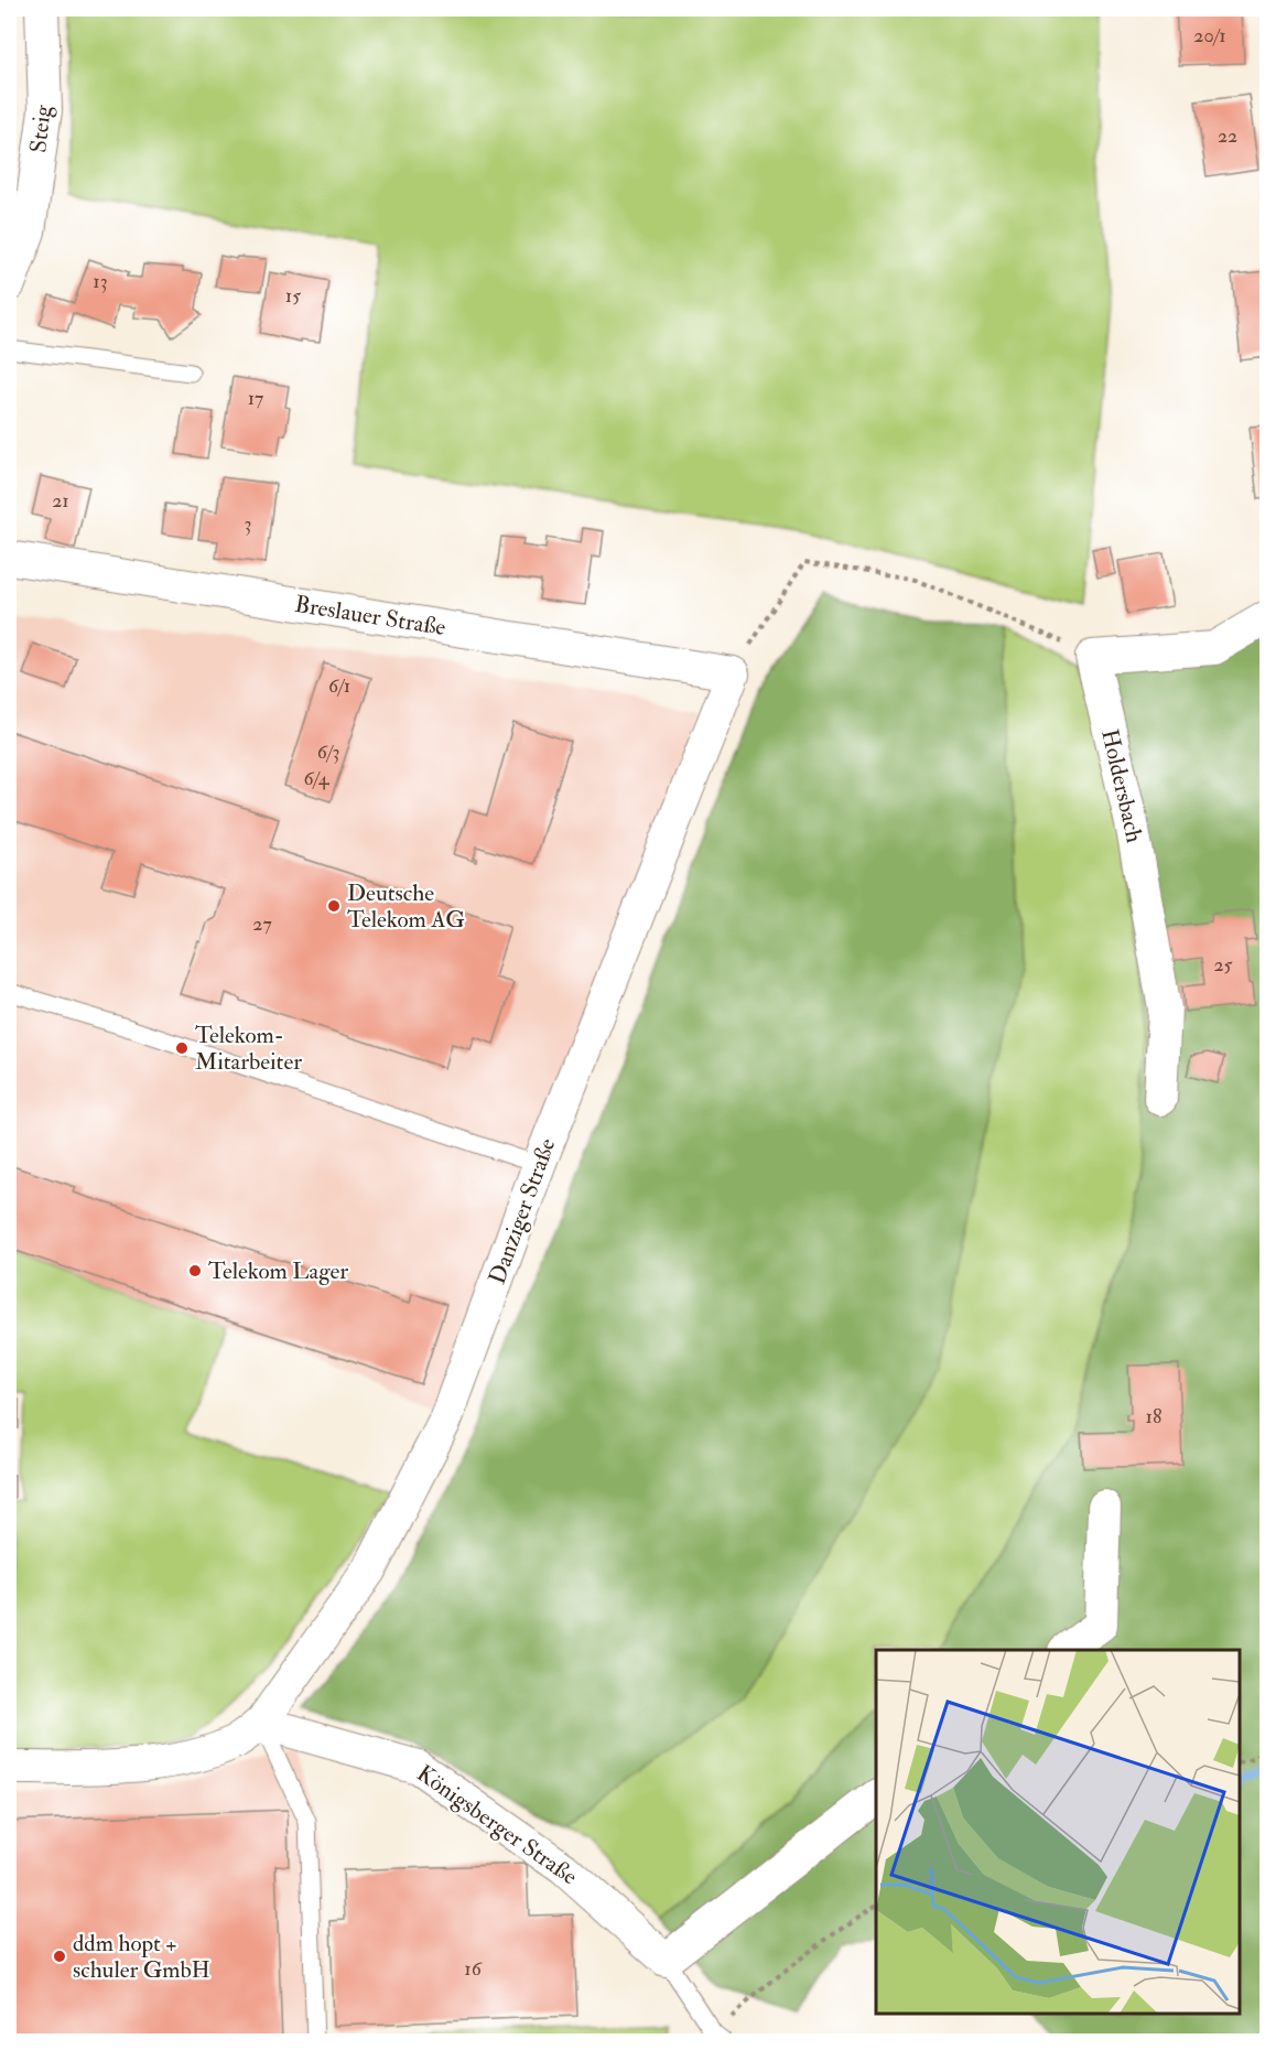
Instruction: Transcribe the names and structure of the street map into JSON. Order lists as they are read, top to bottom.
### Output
{
  "streets": {
    "street": [
      "Steig",
      "Breslauer Straße",
      "Holdersbach",
      "Danziger Straße",
      "Königsberger Straße"
    ]
  },
  "crossings": [
    ["Breslauer Straße", "Danziger Straße"],
    ["Danziger Straße", "Königsberger Straße"]
  ],
  "places": [
    "Deutsche Telekom AG",
    "Telekom- Mitarbeiter",
    "Telekom Lager",
    "ddm hopt + schuler GmbH"
  ],
  "house_numbers": [
    "20/1",
    "22",
    "13",
    "15",
    "17",
    "21",
    "3",
    "6/1",
    "6/3",
    "6/4",
    "27",
    "25",
    "18",
    "16"
  ]
}
